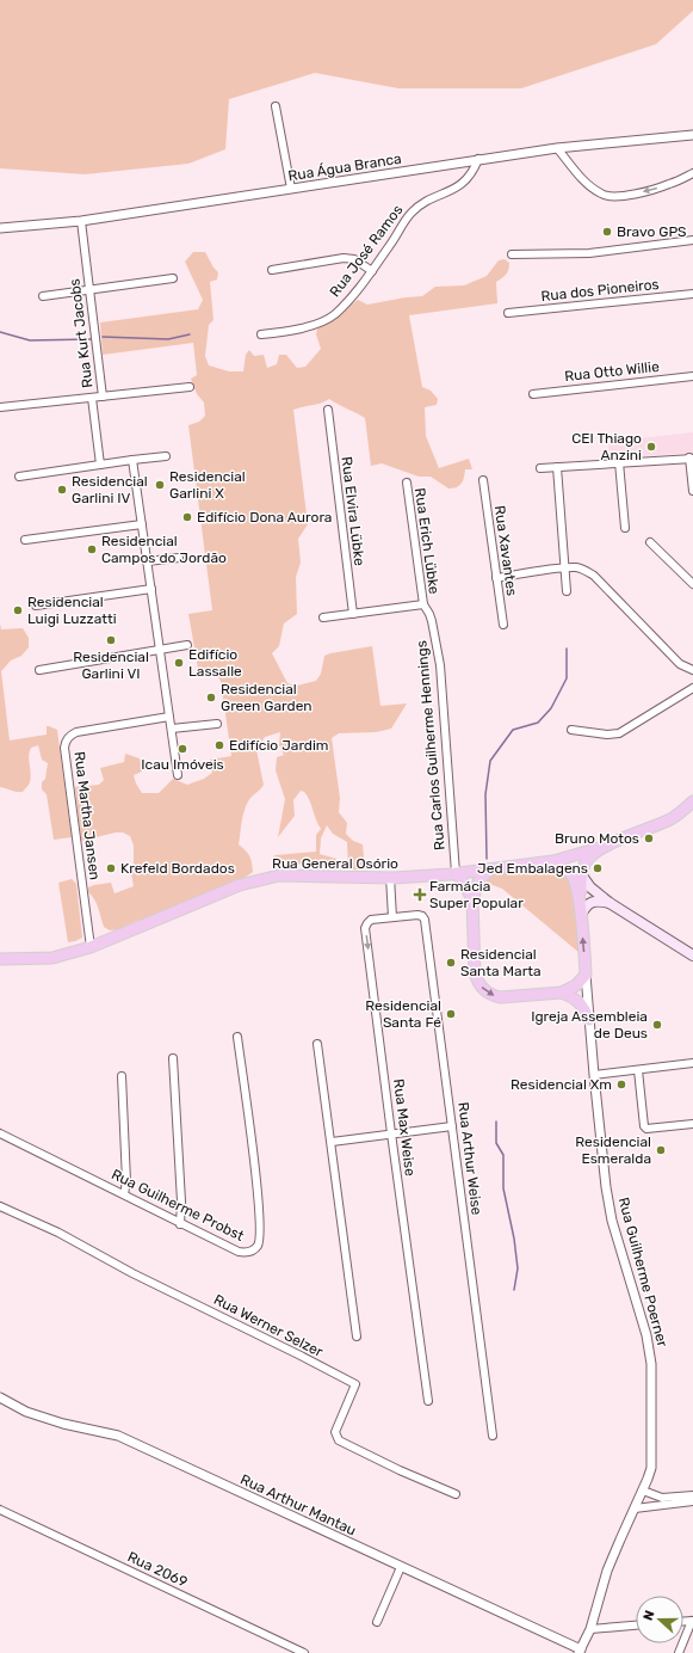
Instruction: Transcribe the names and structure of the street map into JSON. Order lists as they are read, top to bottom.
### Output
{
  "streets": {
    "main road": ["Rua General Osório", "Rua Guilherme Poerner"],
    "street": [
      "Rua Água Branca",
      "Rua José Ramos",
      "Rua dos Pioneiros",
      "Rua Kurt Jacobs",
      "Rua Otto Willie",
      "Rua Elvira Lübke",
      "Rua Erich Lübke",
      "Rua Xavantes",
      "Rua Carlos Guilherme Hennings",
      "Rua Martha Jansen",
      "Rua Max Weise",
      "Rua Arthur Weise",
      "Rua Guilherme Probst",
      "Rua Werner Selzer",
      "Rua Arthur Mantau",
      "Rua 2069"
    ]
  },
  "crossings": [
    ["Rua Água Branca", "Rua José Ramos"],
    ["Rua Água Branca", "Rua Kurt Jacobs"],
    ["Rua Erich Lübke", "Rua Carlos Guilherme Hennings"],
    ["Rua Carlos Guilherme Hennings", "Rua General Osório"],
    ["Rua Martha Jansen", "Rua General Osório"],
    ["Rua General Osório", "Rua Guilherme Poerner"],
    ["Rua Max Weise", "Rua Arthur Weise"],
    ["Rua Guilherme Poerner", "Rua Arthur Mantau"]
  ],
  "places": {
    "other": [
      "Bravo GPS",
      "CEI Thiago Anzini",
      "Residencial Garlini X",
      "Residencial Garlini IV",
      "Edifício Dona Aurora",
      "Residencial Campos do Jordão",
      "Residencial Luigi Luzzatti",
      "Residencial Garlini VI",
      "Edifício Lassalle",
      "Residencial Green Garden",
      "Edifício Jardim",
      "Icau Imóveis",
      "Bruno Motos",
      "Krefeld Bordados",
      "Jed Embalagens",
      "Residencial Santa Marta",
      "Residencial Santa Fé",
      "Igreja Assembleia de Deus",
      "Residencial Xm",
      "Residencial Esmeralda"
    ],
    "health": ["Farmácia Super Popular"]
  },
  "north": "left"
}
